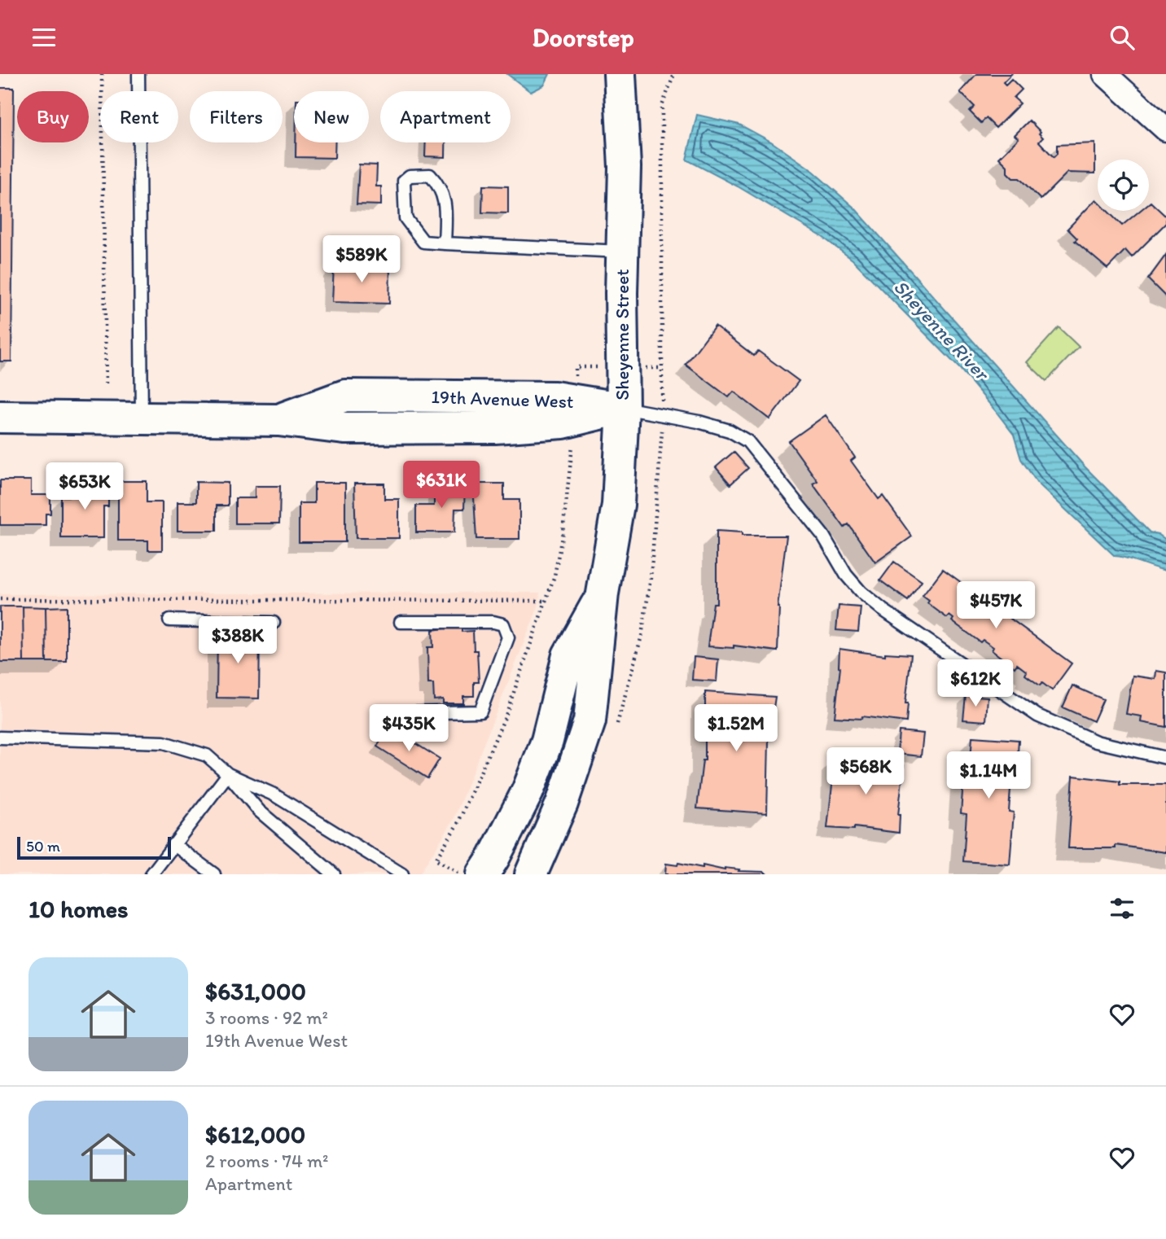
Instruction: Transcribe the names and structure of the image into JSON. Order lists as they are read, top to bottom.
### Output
{
  "streets": {
    "main road": ["Sheyenne Street", "19th Avenue West"]
  },
  "crossings": [
    ["Sheyenne Street", "19th Avenue West"]
  ],
  "water": ["Sheyenne River"],
  "scale_bar": "50 m",
  "page": {
    "header": "Doorstep",
    "chip": [
      "Buy",
      "Rent",
      "Filters",
      "New",
      "Apartment"
    ],
    "price": [
      "$589K",
      "$631K",
      "$653K",
      "$457K",
      "$388K",
      "$612K",
      "$435K",
      "$1.52M",
      "$568K",
      "$1.14M"
    ],
    "scale": "50 m",
    "heading": "10 homes",
    "list": [
      {
        "name": "$631,000",
        "note": "3 rooms · 92 m² · 19th Avenue West"
      },
      {
        "name": "$612,000",
        "note": "2 rooms · 74 m² · Apartment"
      }
    ]
  }
}
